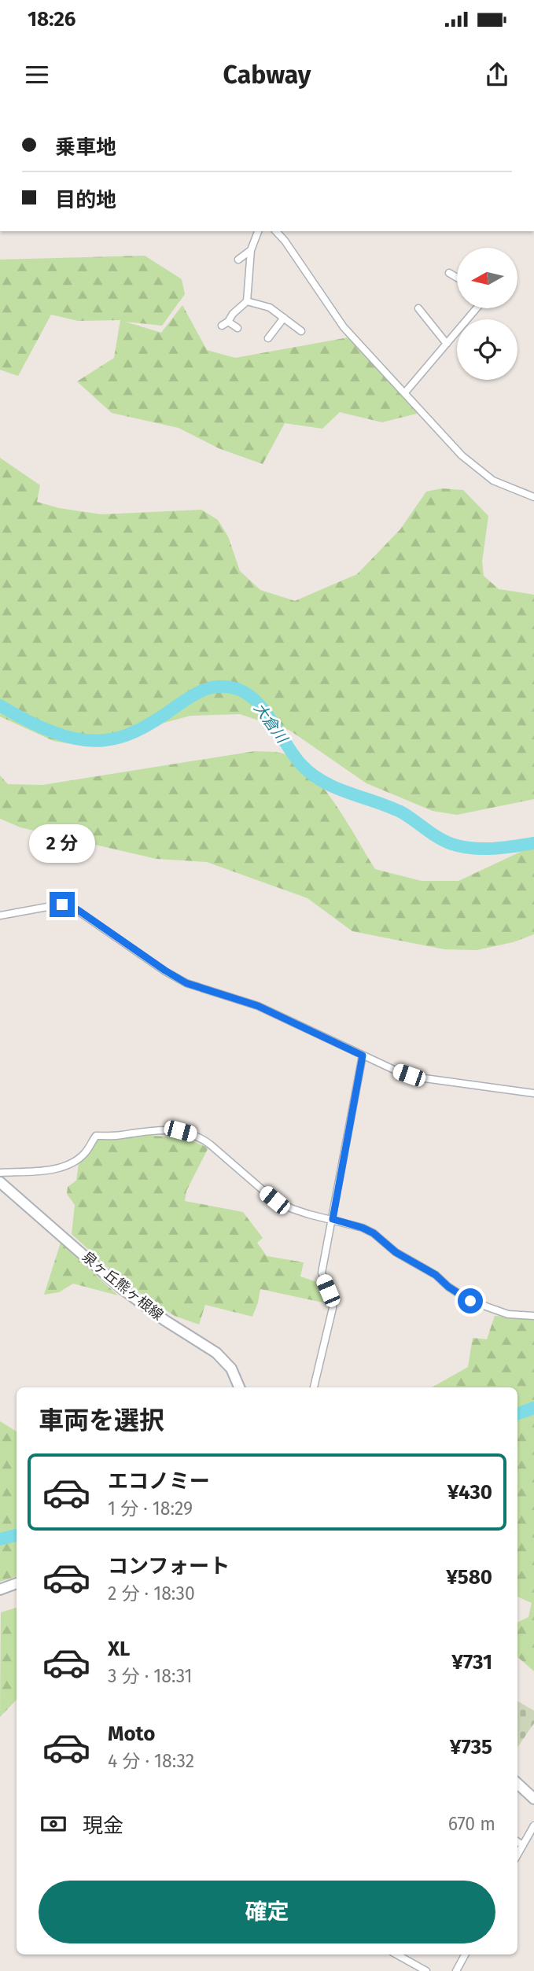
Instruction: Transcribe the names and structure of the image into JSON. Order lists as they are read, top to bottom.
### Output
{
  "streets": {
    "main road": ["泉ヶ丘熊ヶ根線"]
  },
  "water": ["大倉川"],
  "north": "left",
  "page": {
    "status": "18:26",
    "header": "Cabway",
    "banner": ["乗車地", "目的地"],
    "bubble": "2 分",
    "heading": "車両を選択",
    "list": [
      {
        "name": "エコノミー",
        "note": "1 分 · 18:29",
        "value": "¥430"
      },
      {
        "name": "コンフォート",
        "note": "2 分 · 18:30",
        "value": "¥580"
      },
      {
        "name": "XL",
        "note": "3 分 · 18:31",
        "value": "¥731"
      },
      {
        "name": "Moto",
        "note": "4 分 · 18:32",
        "value": "¥735"
      }
    ],
    "pay": ["現金", "670 m"],
    "buttons": "確定"
  }
}
